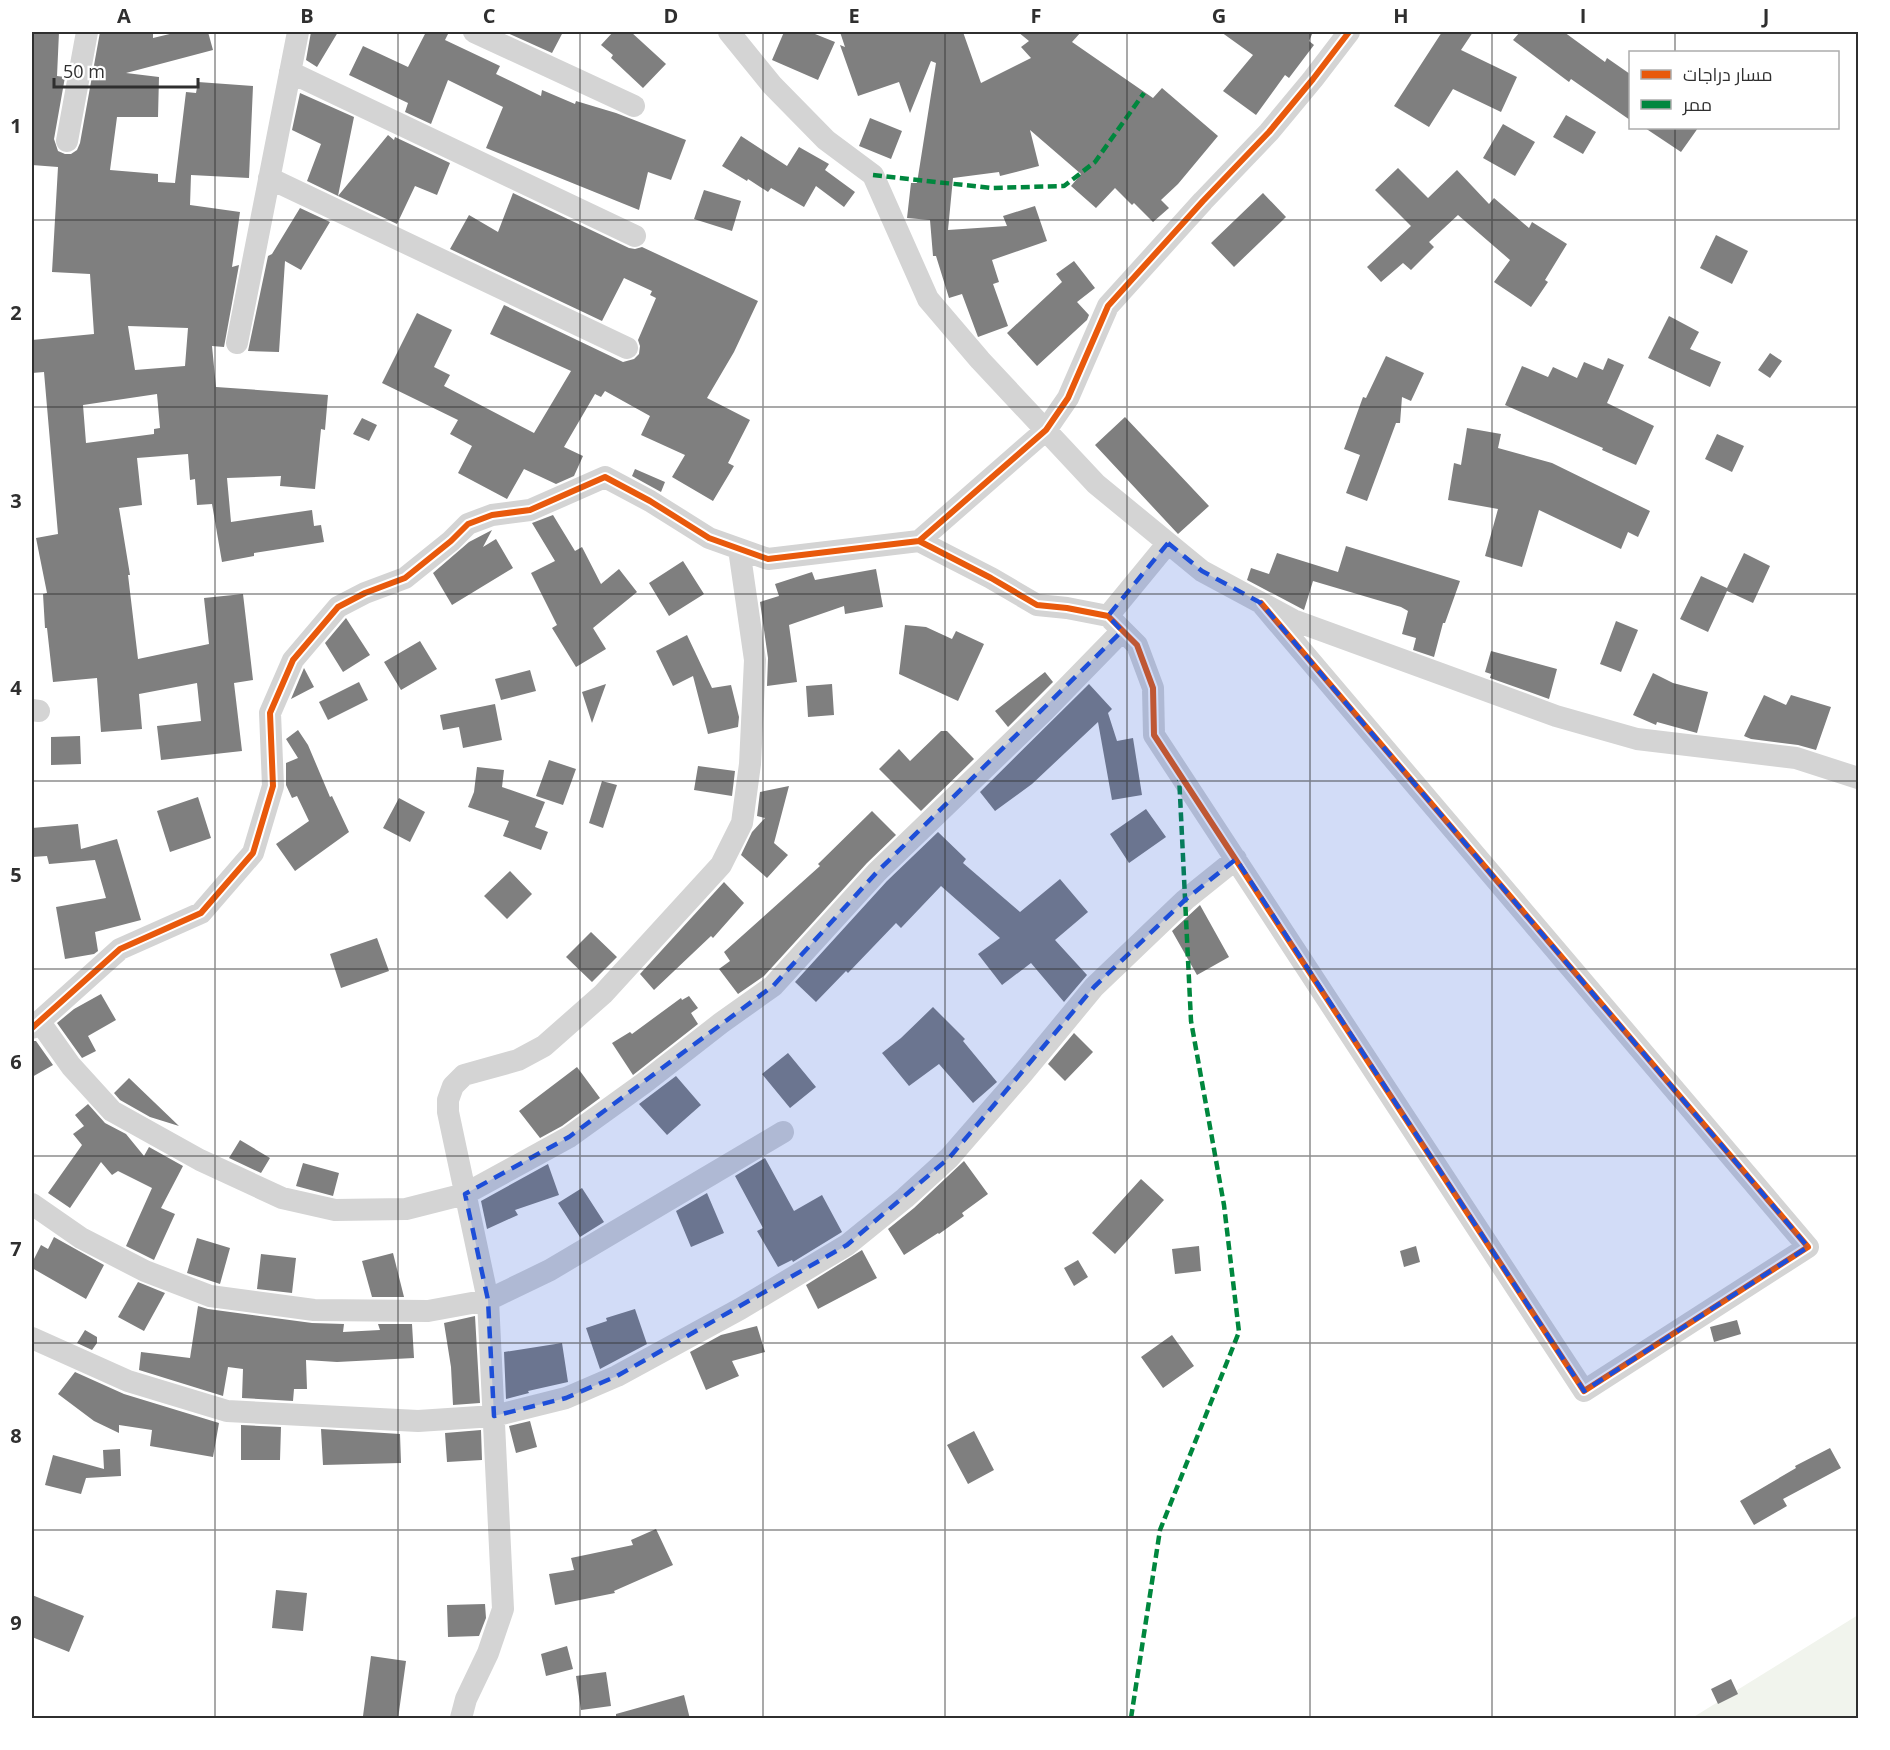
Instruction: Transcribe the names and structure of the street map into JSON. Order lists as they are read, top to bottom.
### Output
{
  "legend": ["مسار دراجات", "ممر"],
  "scale_bar": "50 m",
  "grid": {
    "columns": [
      "A",
      "B",
      "C",
      "D",
      "E",
      "F",
      "G",
      "H",
      "I",
      "J"
    ],
    "rows": [
      "1",
      "2",
      "3",
      "4",
      "5",
      "6",
      "7",
      "8",
      "9"
    ]
  }
}
